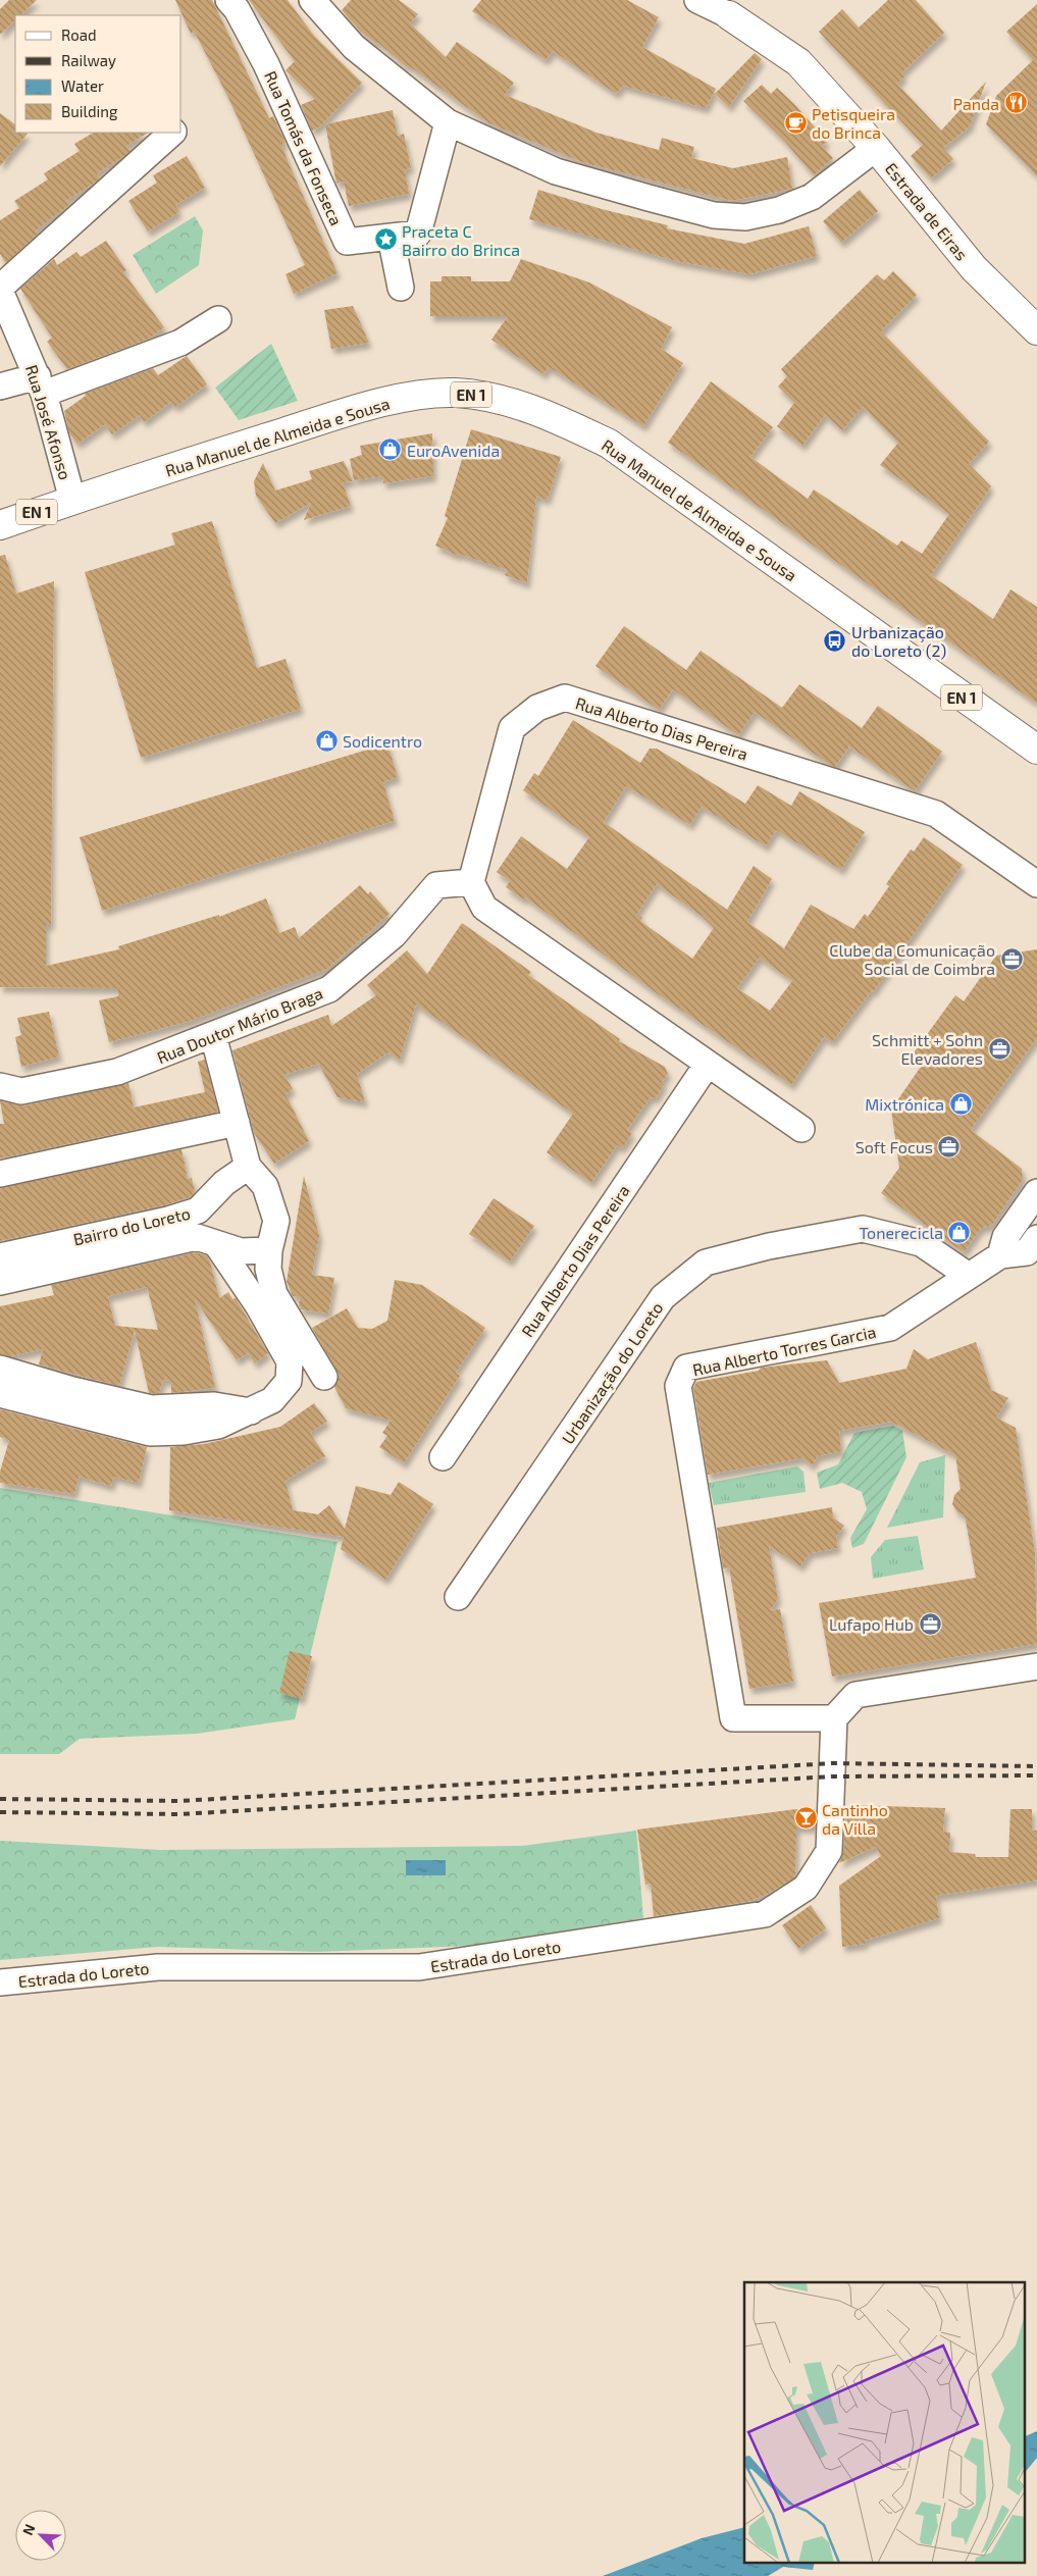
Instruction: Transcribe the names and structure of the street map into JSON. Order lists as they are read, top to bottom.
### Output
{
  "streets": {
    "main road": ["Estrada de Eiras", "EN 1", "Rua Manuel de Almeida e Sousa"],
    "street": [
      "Rua Tomás da Fonseca",
      "Rua José Afonso",
      "Rua Alberto Dias Pereira",
      "Rua Doutor Mário Braga",
      "Bairro do Loreto",
      "Rua Alberto Torres Garcia",
      "Urbanização do Loreto",
      "Estrada do Loreto"
    ]
  },
  "crossings": [
    ["Rua José Afonso", "Rua Manuel de Almeida e Sousa"],
    ["Rua Alberto Dias Pereira", "Rua Doutor Mário Braga"],
    ["Rua Alberto Torres Garcia", "Urbanização do Loreto"],
    ["Rua Alberto Torres Garcia", "Estrada do Loreto"]
  ],
  "places": {
    "restaurant": ["Panda"],
    "cafe": ["Petisqueira do Brinca"],
    "place": ["Praceta C Bairro do Brinca"],
    "shop": [
      "EuroAvenida",
      "Sodicentro",
      "Mixtrónica",
      "Tonerecicla"
    ],
    "bus stop": ["Urbanização do Loreto (2)"],
    "office": [
      "Clube da Comunicação Social de Coimbra",
      "Schmitt + Sohn Elevadores",
      "Soft Focus",
      "Lufapo Hub"
    ],
    "bar": ["Cantinho da Villa"]
  },
  "legend": [
    "Road",
    "Railway",
    "Water",
    "Building"
  ],
  "north": "top left"
}
